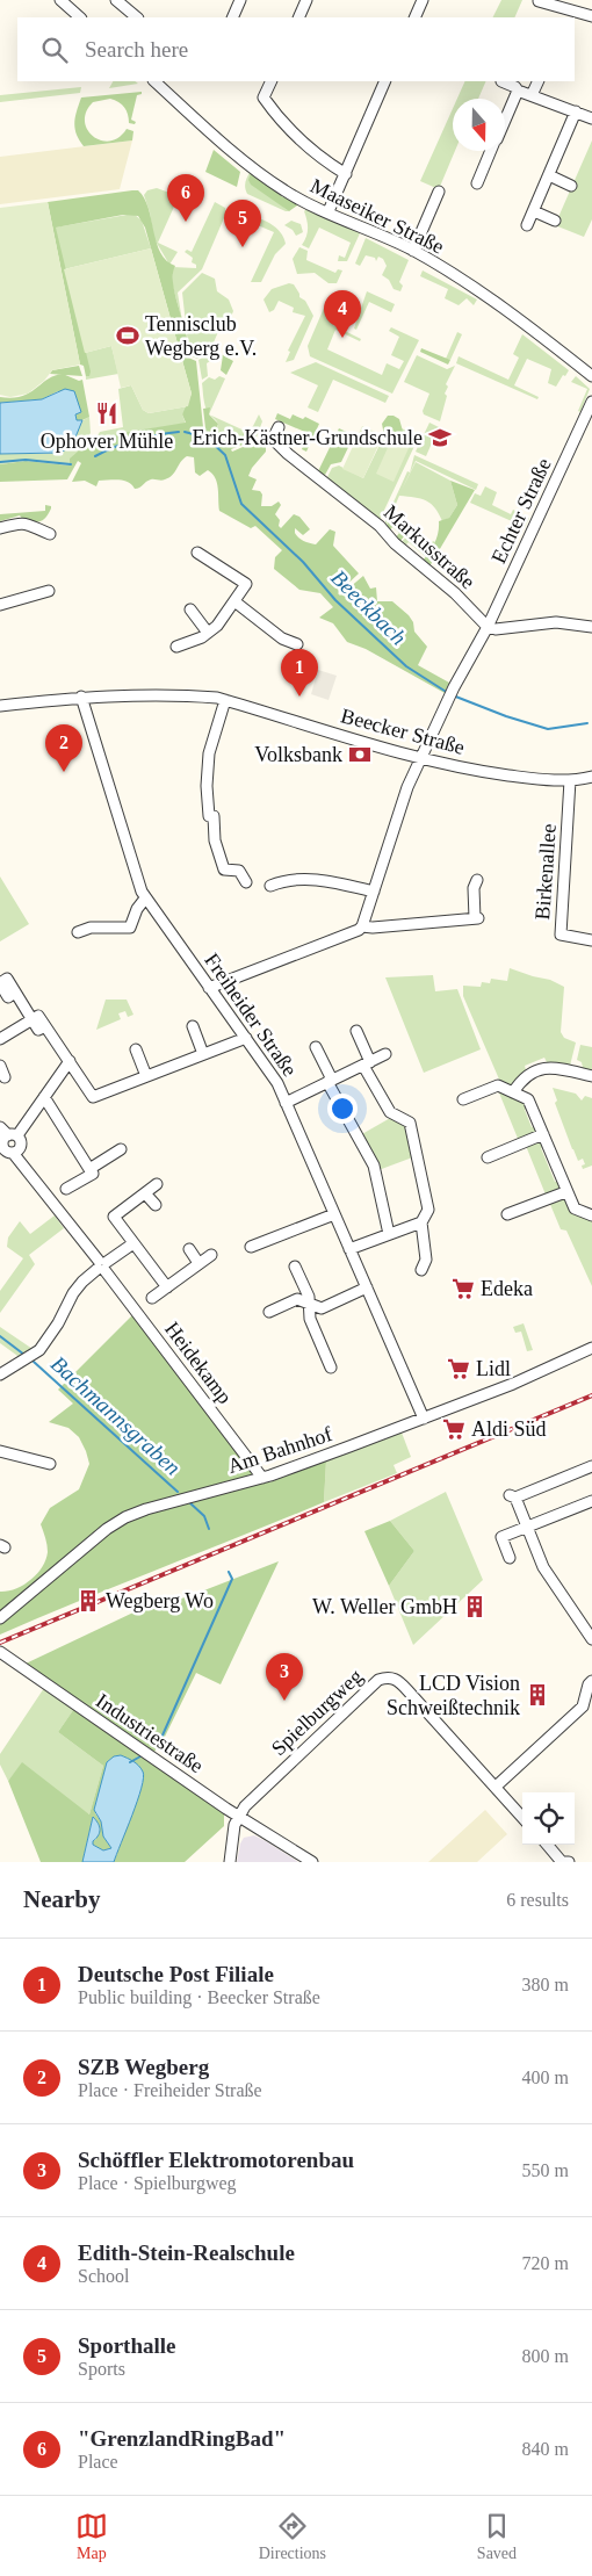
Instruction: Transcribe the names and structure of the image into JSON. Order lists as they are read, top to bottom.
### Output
{
  "streets": {
    "street": [
      "Maaseiker Straße",
      "Echter Straße",
      "Markusstraße",
      "Beecker Straße",
      "Birkenallee",
      "Freiheider Straße",
      "Heidekamp",
      "Am Bahnhof",
      "Spielburgweg",
      "Industriestraße"
    ]
  },
  "crossings": [
    ["Echter Straße", "Markusstraße"],
    ["Echter Straße", "Beecker Straße"],
    ["Beecker Straße", "Birkenallee"],
    ["Beecker Straße", "Freiheider Straße"],
    ["Freiheider Straße", "Am Bahnhof"],
    ["Heidekamp", "Am Bahnhof"],
    ["Spielburgweg", "Industriestraße"]
  ],
  "water": ["Beeckbach", "Bachmannsgraben"],
  "places": {
    "sports": ["Tennisclub Wegberg e.V."],
    "restaurant": ["Ophover Mühle"],
    "school or university": ["Erich-Kästner-Grundschule"],
    "bank": ["Volksbank"],
    "supermarket": ["Edeka", "Lidl", "Aldi Süd"],
    "building": ["Wegberg Wo", "W. Weller GmbH", "LCD Vision Schweißtechnik"]
  },
  "north": "bottom",
  "page": {
    "search": "Search here",
    "pins": [
      "6",
      "5",
      "4",
      "1",
      "2",
      "3"
    ],
    "heading": ["Nearby", "6 results"],
    "list": [
      {
        "mark": "1",
        "name": "Deutsche Post Filiale",
        "note": "Public building · Beecker Straße",
        "value": "380 m"
      },
      {
        "mark": "2",
        "name": "SZB Wegberg",
        "note": "Place · Freiheider Straße",
        "value": "400 m"
      },
      {
        "mark": "3",
        "name": "Schöffler Elektromotorenbau",
        "note": "Place · Spielburgweg",
        "value": "550 m"
      },
      {
        "mark": "4",
        "name": "Edith-Stein-Realschule",
        "note": "School",
        "value": "720 m"
      },
      {
        "mark": "5",
        "name": "Sporthalle",
        "note": "Sports",
        "value": "800 m"
      },
      {
        "mark": "6",
        "name": "\"GrenzlandRingBad\"",
        "note": "Place",
        "value": "840 m"
      }
    ],
    "nav": ["Map", "Directions", "Saved"]
  }
}
